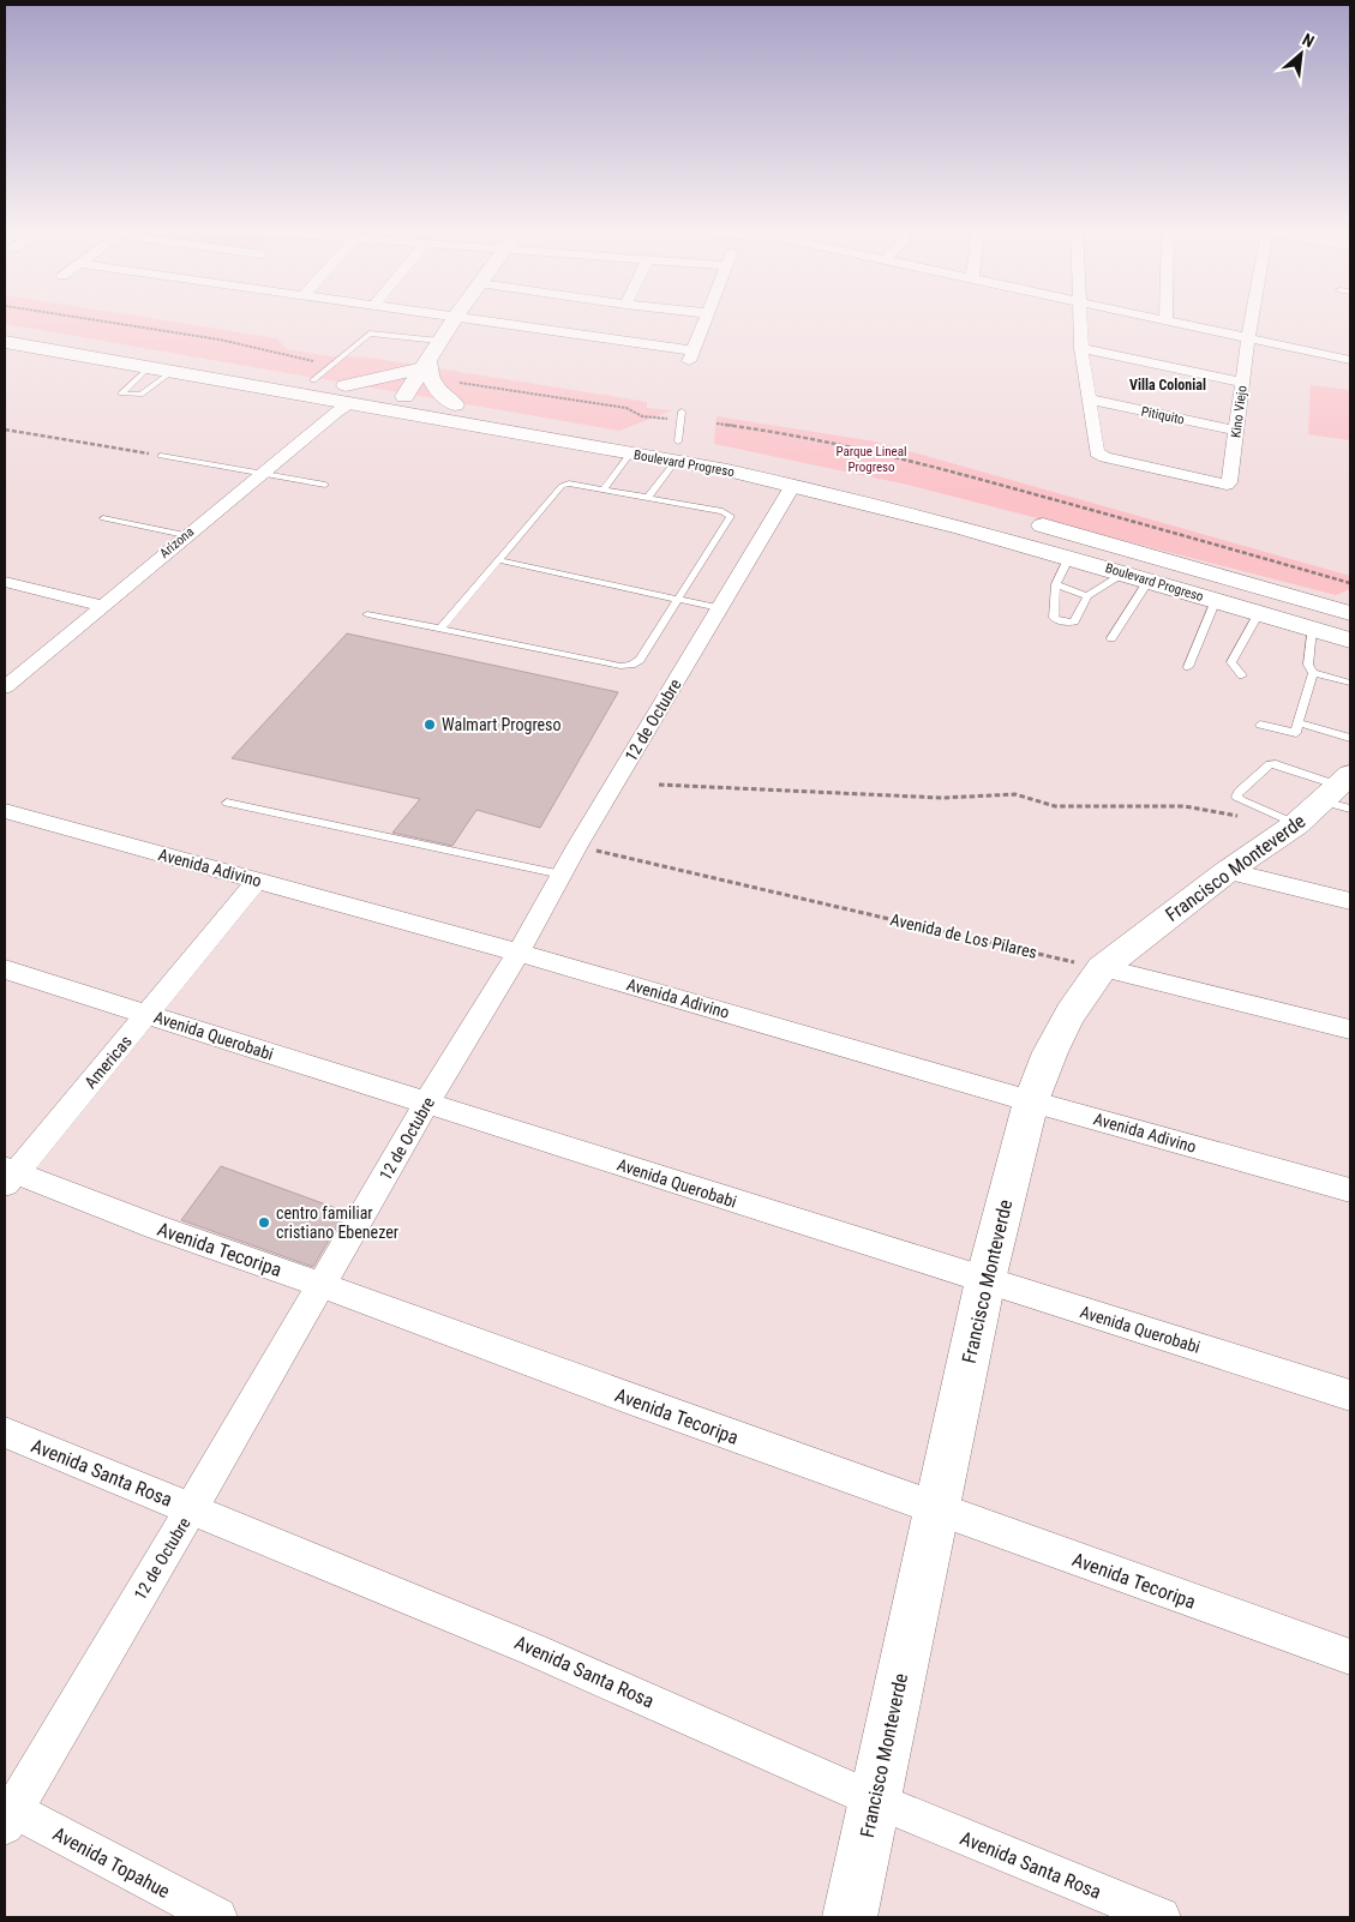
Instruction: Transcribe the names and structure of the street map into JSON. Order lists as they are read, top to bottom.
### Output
{
  "streets": {
    "main road": ["Boulevard Progreso", "Francisco Monteverde"],
    "street": [
      "Kino Viejo",
      "Pitiquito",
      "Arizona",
      "12 de Octubre",
      "Avenida Adivino",
      "Avenida Querobabi",
      "Americas",
      "Avenida Tecoripa",
      "Avenida Santa Rosa",
      "Avenida Topahue"
    ],
    "path": ["Avenida de Los Pilares"]
  },
  "crossings": [
    ["Kino Viejo", "Pitiquito"],
    ["Boulevard Progreso", "Arizona"],
    ["Boulevard Progreso", "12 de Octubre"],
    ["12 de Octubre", "Avenida Adivino"],
    ["12 de Octubre", "Avenida de Los Pilares"],
    ["12 de Octubre", "Avenida Querobabi"],
    ["12 de Octubre", "Avenida Tecoripa"],
    ["12 de Octubre", "Avenida Santa Rosa"],
    ["12 de Octubre", "Avenida Topahue"],
    ["Avenida Adivino", "Francisco Monteverde"],
    ["Avenida Adivino", "Americas"],
    ["Francisco Monteverde", "Avenida de Los Pilares"],
    ["Francisco Monteverde", "Avenida Querobabi"],
    ["Francisco Monteverde", "Avenida Tecoripa"],
    ["Francisco Monteverde", "Avenida Santa Rosa"],
    ["Avenida Querobabi", "Americas"],
    ["Americas", "Avenida Tecoripa"]
  ],
  "districts": ["Villa Colonial"],
  "parks": ["Parque Lineal Progreso"],
  "places": ["Walmart Progreso", "centro familiar cristiano Ebenezer"],
  "north": "top right"
}
